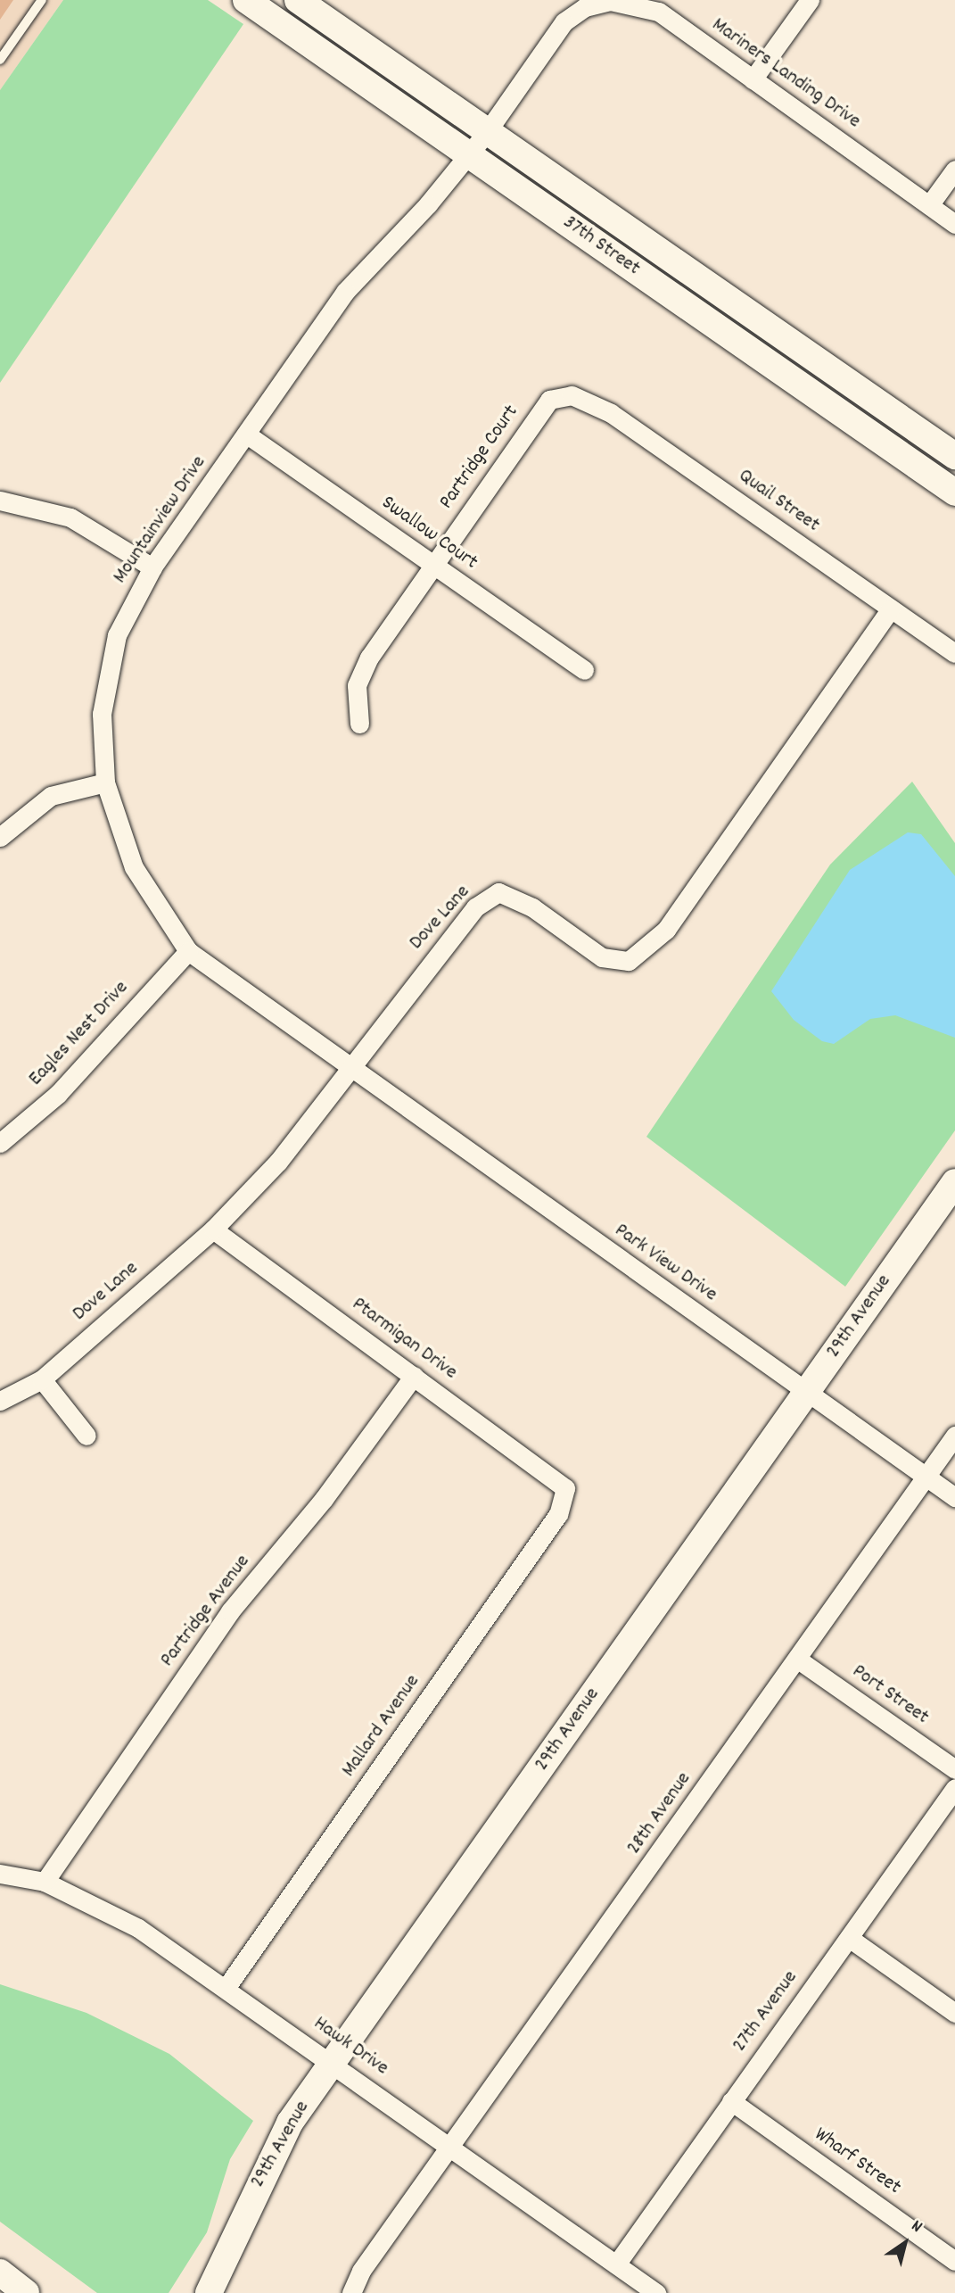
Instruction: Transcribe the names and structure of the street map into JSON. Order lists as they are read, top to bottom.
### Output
{
  "streets": {
    "main road": ["37th Street", "29th Avenue"],
    "street": [
      "Mariners Landing Drive",
      "Partridge Court",
      "Quail Street",
      "Mountainview Drive",
      "Swallow Court",
      "Dove Lane",
      "Eagles Nest Drive",
      "Park View Drive",
      "Ptarmigan Drive",
      "Partridge Avenue",
      "Port Street",
      "Mallard Avenue",
      "28th Avenue",
      "27th Avenue",
      "Hawk Drive",
      "Wharf Street"
    ]
  },
  "crossings": [
    ["Mariners Landing Drive", "37th Street"],
    ["Mariners Landing Drive", "Mountainview Drive"],
    ["37th Street", "Mountainview Drive"],
    ["Partridge Court", "Quail Street"],
    ["Partridge Court", "Swallow Court"],
    ["Quail Street", "Dove Lane"],
    ["Mountainview Drive", "Swallow Court"],
    ["Mountainview Drive", "Dove Lane"],
    ["Mountainview Drive", "Eagles Nest Drive"],
    ["Mountainview Drive", "Park View Drive"],
    ["Dove Lane", "Park View Drive"],
    ["Dove Lane", "Ptarmigan Drive"],
    ["Park View Drive", "29th Avenue"],
    ["Park View Drive", "28th Avenue"],
    ["29th Avenue", "Hawk Drive"],
    ["Ptarmigan Drive", "Partridge Avenue"],
    ["Ptarmigan Drive", "Mallard Avenue"],
    ["Partridge Avenue", "Hawk Drive"],
    ["Port Street", "28th Avenue"],
    ["Mallard Avenue", "Hawk Drive"],
    ["28th Avenue", "Hawk Drive"],
    ["27th Avenue", "Hawk Drive"],
    ["27th Avenue", "Wharf Street"]
  ],
  "north": "top right"
}
